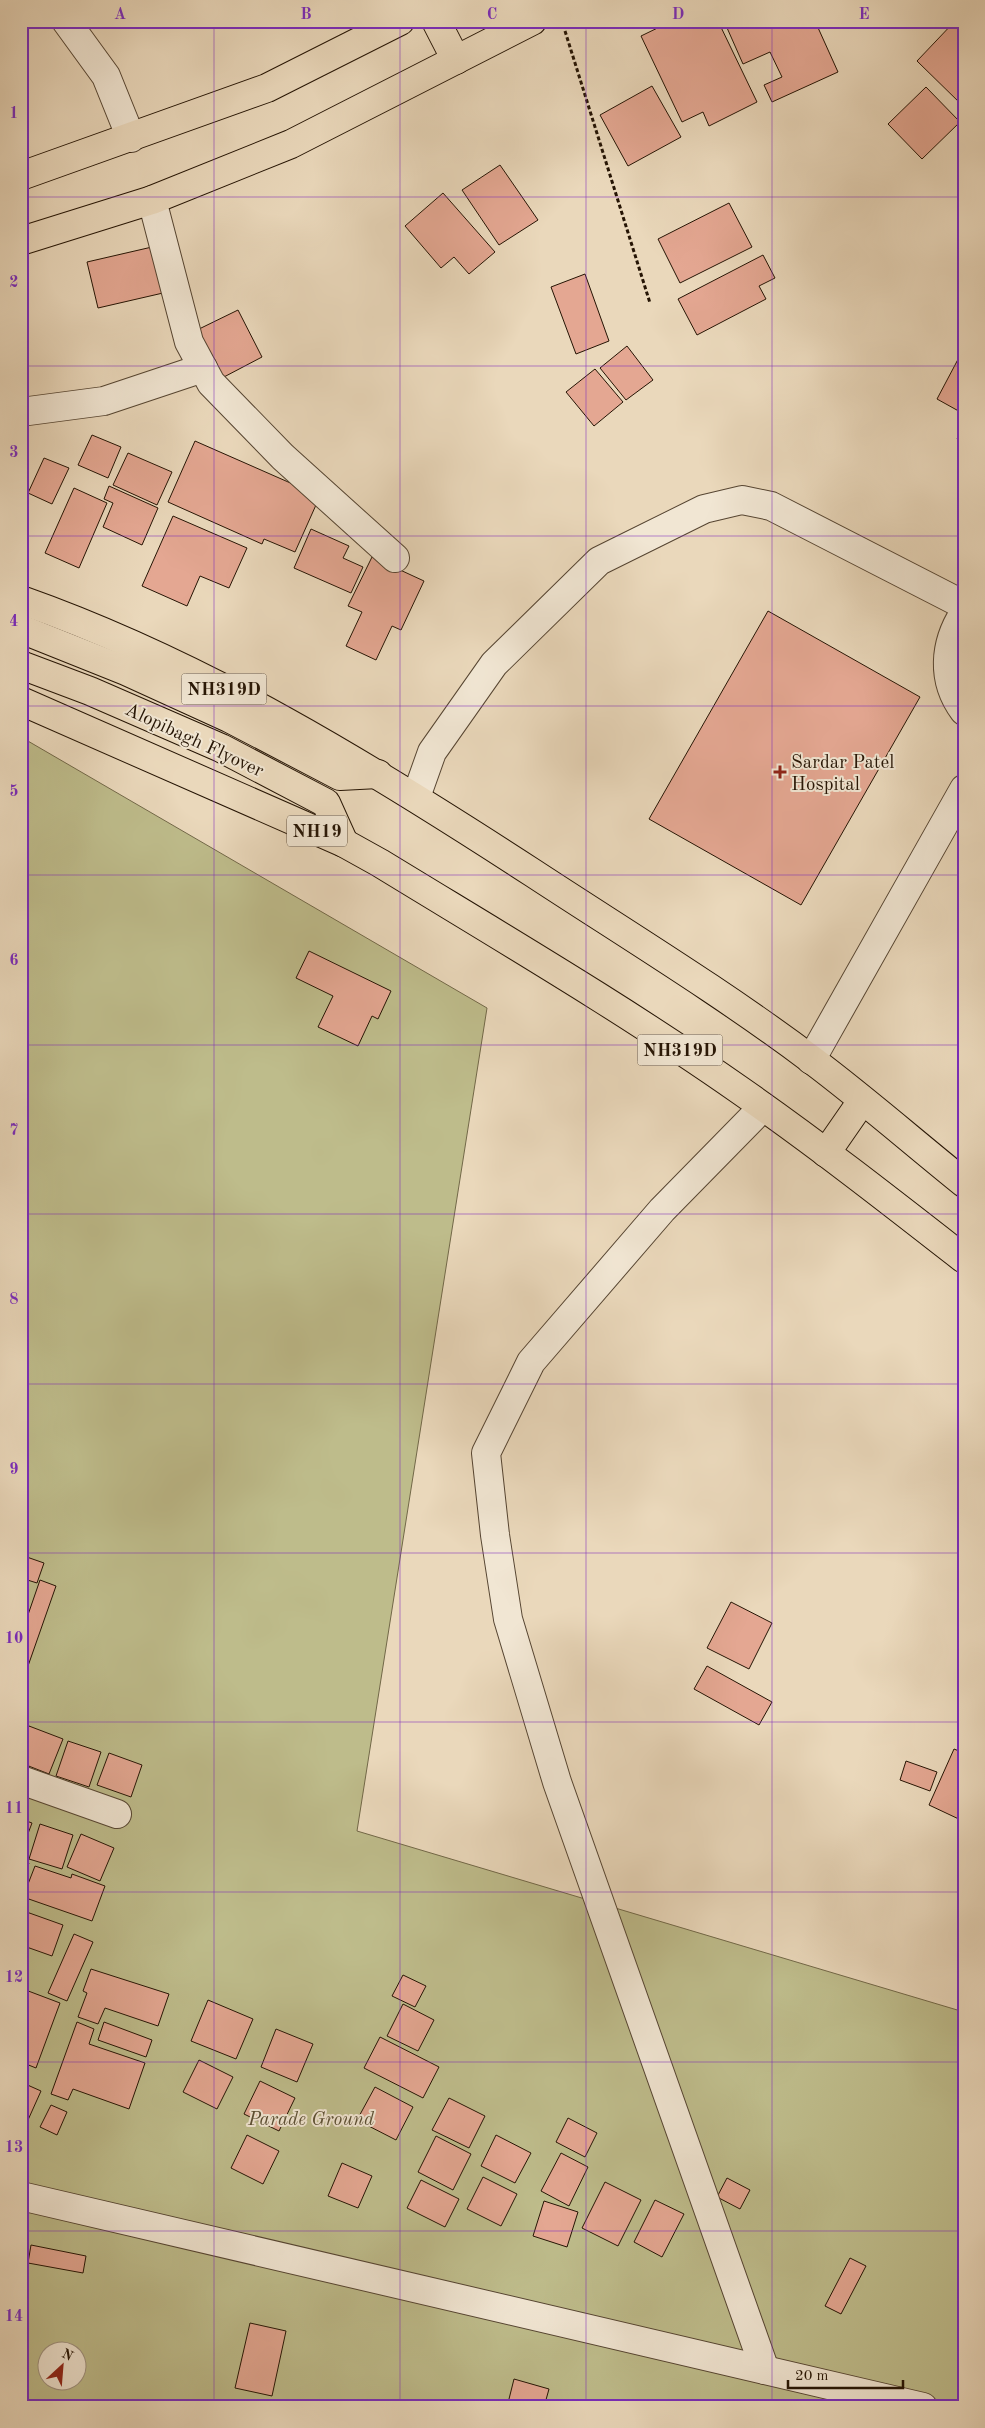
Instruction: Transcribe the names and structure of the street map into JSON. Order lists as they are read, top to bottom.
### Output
{
  "streets": {
    "main road": ["NH319D", "Alopibagh Flyover", "NH19"]
  },
  "crossings": [
    ["NH319D", "Alopibagh Flyover"],
    ["NH319D", "NH19"],
    ["Alopibagh Flyover", "NH19"]
  ],
  "parks": ["Parade Ground"],
  "places": {
    "health": ["Sardar Patel Hospital"]
  },
  "scale_bar": "20 m",
  "north": "top right",
  "grid": {
    "columns": [
      "A",
      "B",
      "C",
      "D",
      "E"
    ],
    "rows": [
      "1",
      "2",
      "3",
      "4",
      "5",
      "6",
      "7",
      "8",
      "9",
      "10",
      "11",
      "12",
      "13",
      "14"
    ]
  }
}
